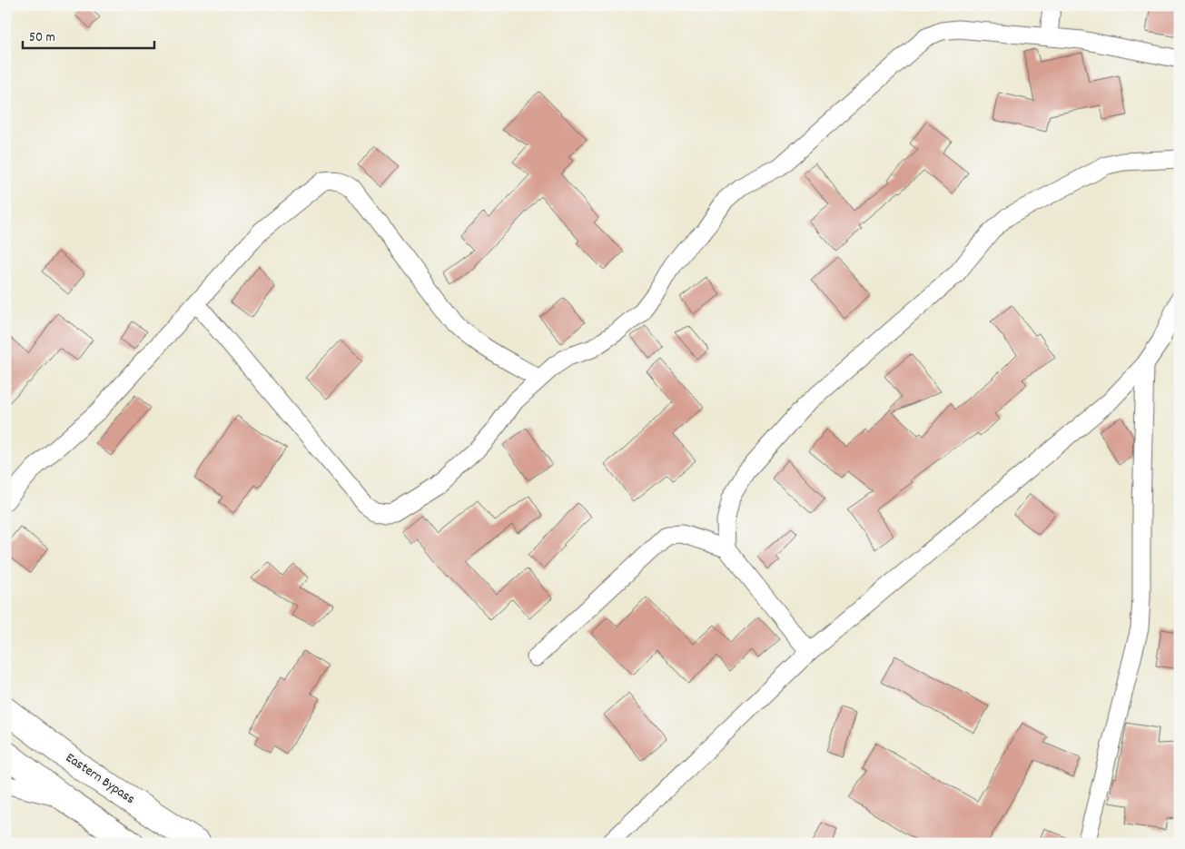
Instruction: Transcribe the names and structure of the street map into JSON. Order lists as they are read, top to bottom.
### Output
{
  "streets": {
    "main road": ["Eastern Bypass"]
  },
  "scale_bar": "50 m"
}
